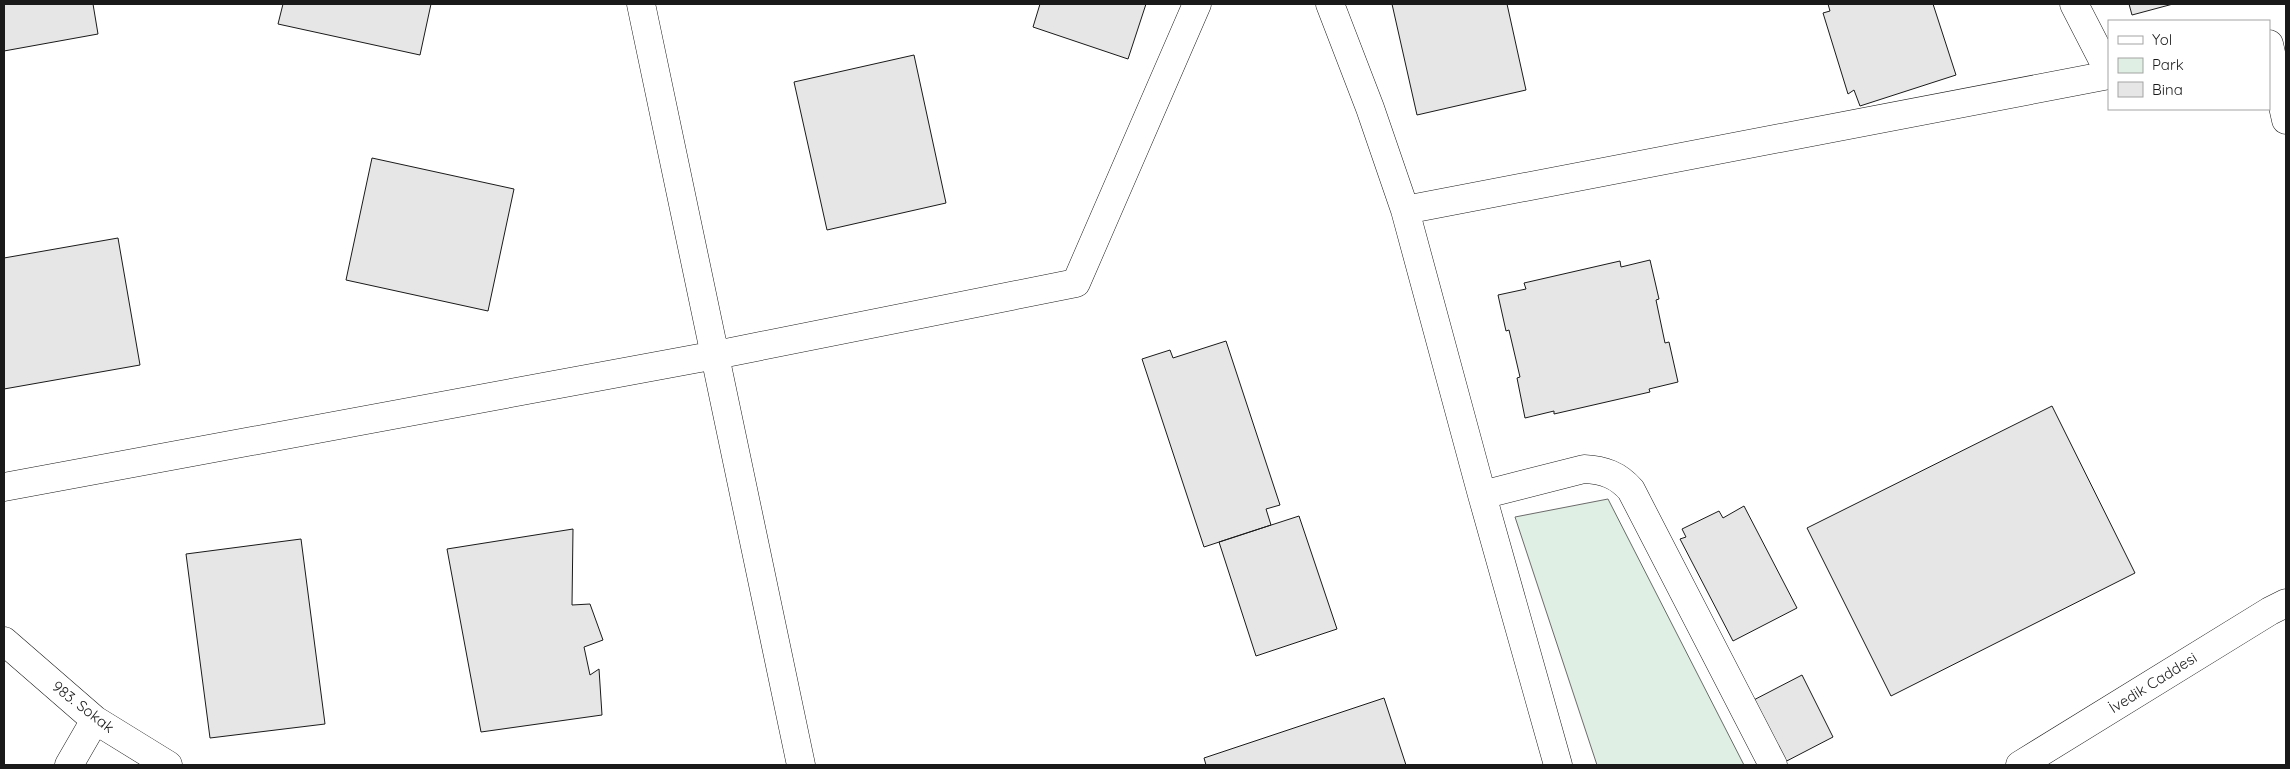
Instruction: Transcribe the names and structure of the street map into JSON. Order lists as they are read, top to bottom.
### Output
{
  "streets": {
    "street": ["İvedik Caddesi", "983. Sokak"]
  },
  "legend": ["Yol", "Park", "Bina"]
}
